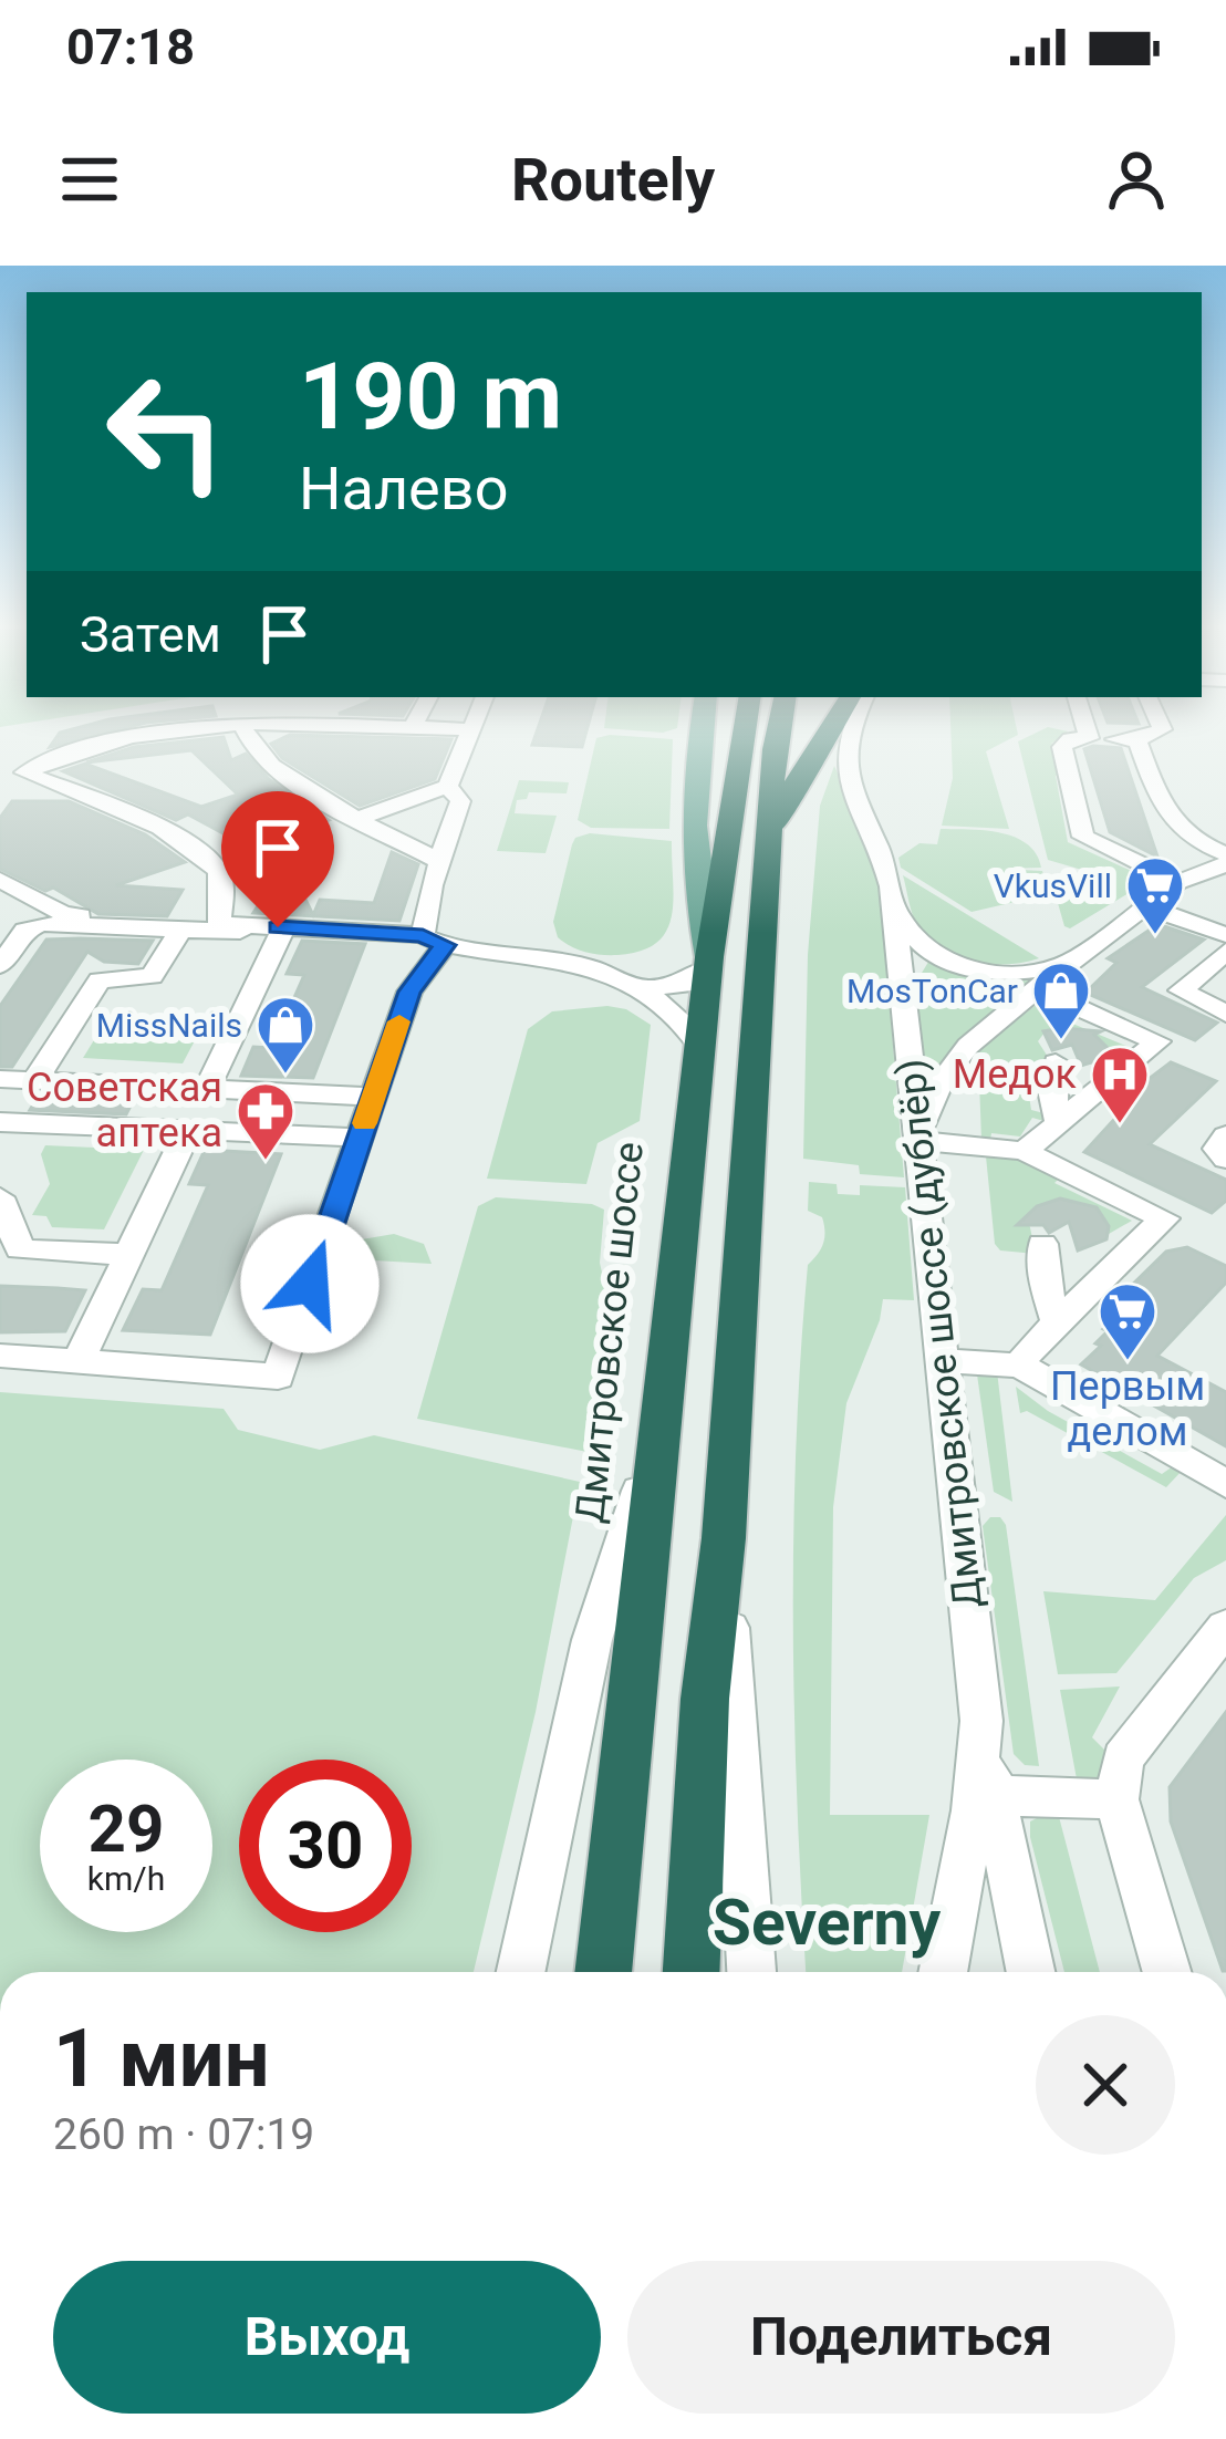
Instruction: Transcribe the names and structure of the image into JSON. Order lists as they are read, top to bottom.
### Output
{
  "streets": {
    "highway": ["Дмитровское шоссе"],
    "street": ["Дмитровское шоссе (дублёр)"]
  },
  "districts": ["Severny"],
  "places": {
    "supermarket": ["VkusVill", "Первым делом"],
    "shop": ["MosTonCar", "MissNails"],
    "hospital": ["Медок"],
    "pharmacy": ["Советская аптека"]
  },
  "page": {
    "status": "07:18",
    "header": "Routely",
    "turn": ["190 m", "Налево"],
    "then": "Затем",
    "speed": "29 km/h",
    "limit": "30",
    "heading": ["1 мин", "260 m · 07:19"],
    "buttons": ["Выход", "Поделиться"]
  }
}
